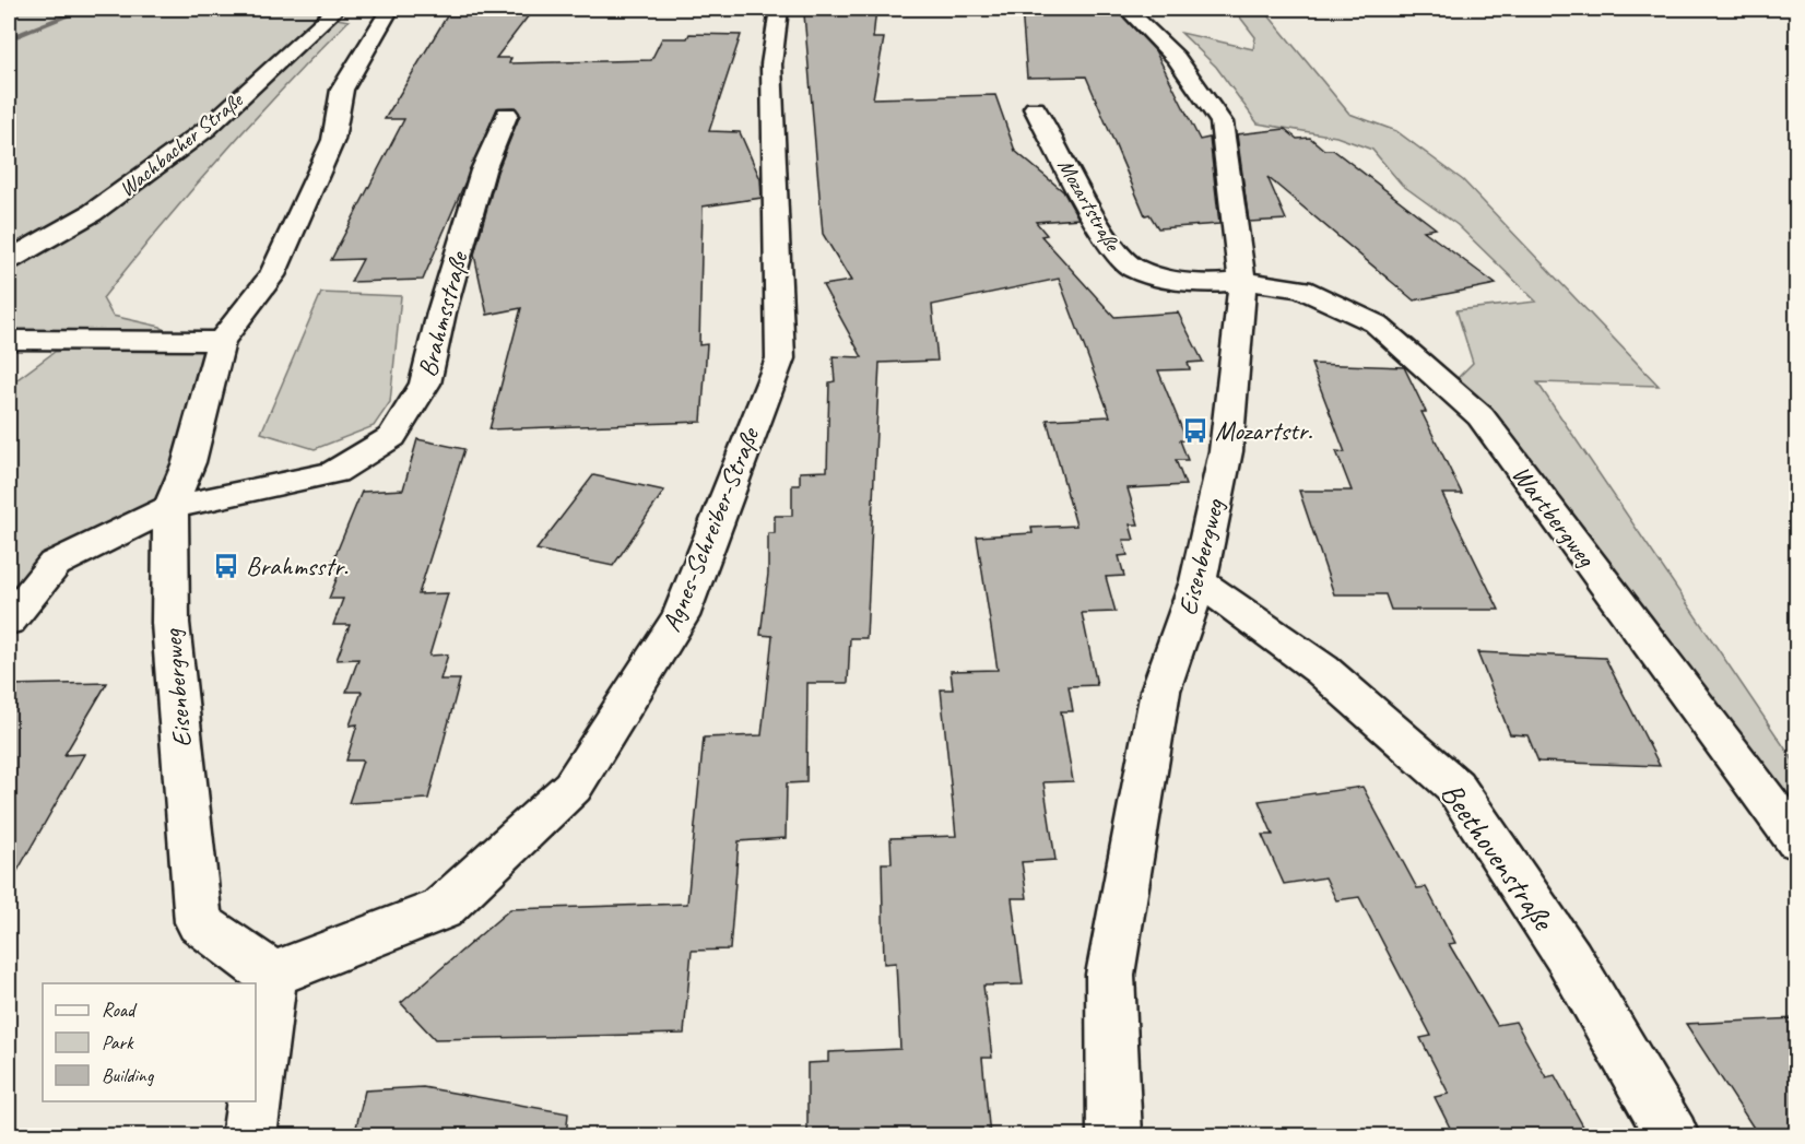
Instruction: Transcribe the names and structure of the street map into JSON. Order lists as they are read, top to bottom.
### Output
{
  "streets": {
    "street": [
      "Wachbacher Straße",
      "Mozartstraße",
      "Brahmsstraße",
      "Wartbergweg",
      "Agnes-Schreiber-Straße",
      "Eisenbergweg",
      "Beethovenstraße"
    ]
  },
  "crossings": [
    ["Mozartstraße", "Wartbergweg"],
    ["Mozartstraße", "Eisenbergweg"],
    ["Brahmsstraße", "Eisenbergweg"],
    ["Wartbergweg", "Eisenbergweg"],
    ["Agnes-Schreiber-Straße", "Eisenbergweg"],
    ["Eisenbergweg", "Beethovenstraße"]
  ],
  "places": {
    "bus stop": ["Mozartstr.", "Brahmsstr."]
  },
  "legend": ["Road", "Park", "Building"]
}
